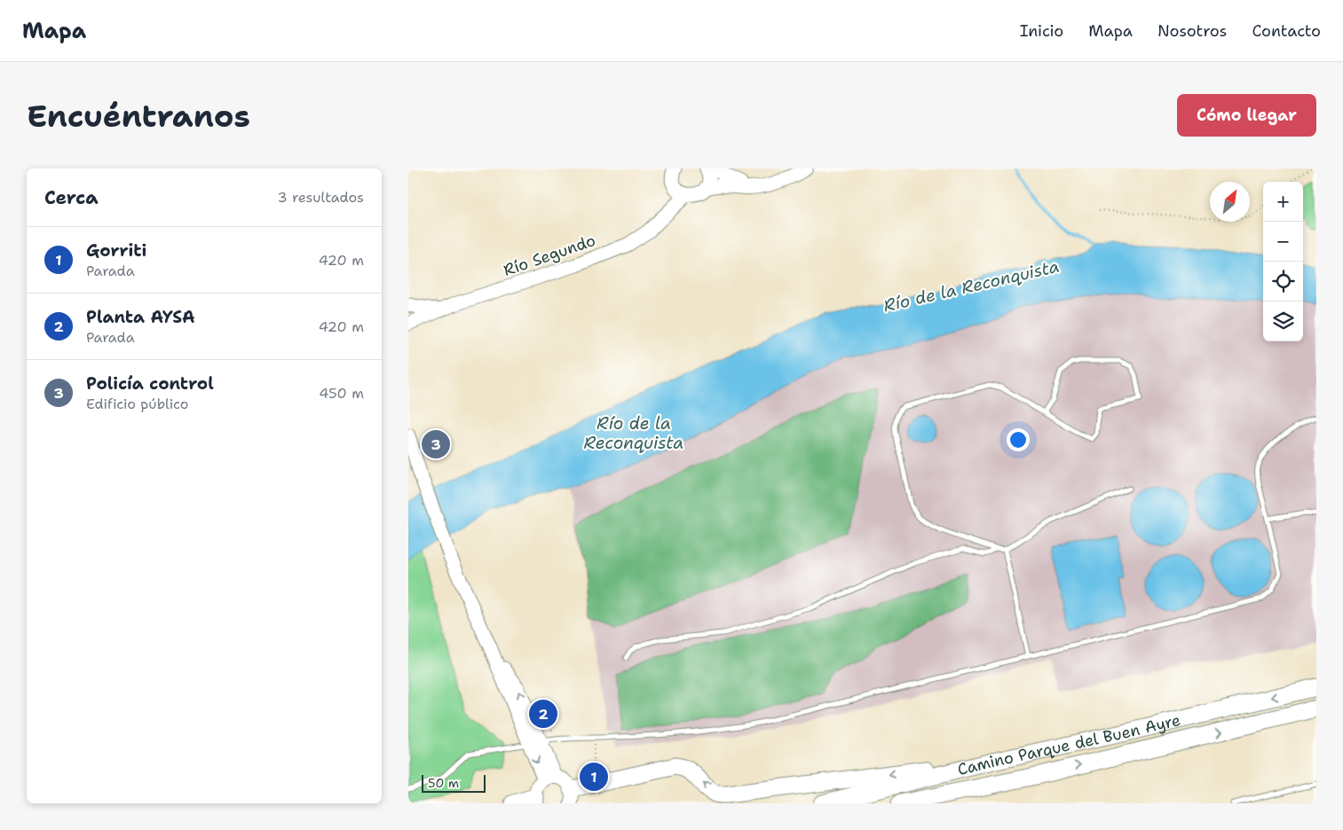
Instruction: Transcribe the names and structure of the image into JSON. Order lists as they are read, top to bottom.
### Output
{
  "streets": {
    "highway": ["Camino Parque del Buen Ayre"],
    "street": ["Río Segundo"]
  },
  "water": ["Río de la Reconquista"],
  "scale_bar": "50 m",
  "north": "top right",
  "page": {
    "header": "Mapa",
    "nav": [
      "Inicio",
      "Mapa",
      "Nosotros",
      "Contacto"
    ],
    "buttons": "Cómo llegar",
    "title": "Encuéntranos",
    "heading": ["Cerca", "3 resultados"],
    "map_buttons": ["+", "−"],
    "list": [
      {
        "mark": "1",
        "name": "Gorriti",
        "note": "Parada",
        "value": "420 m"
      },
      {
        "mark": "2",
        "name": "Planta AYSA",
        "note": "Parada",
        "value": "420 m"
      },
      {
        "mark": "3",
        "name": "Policía control",
        "note": "Edificio público",
        "value": "450 m"
      }
    ],
    "pins": ["3", "2", "1"],
    "scale": "50 m"
  }
}
